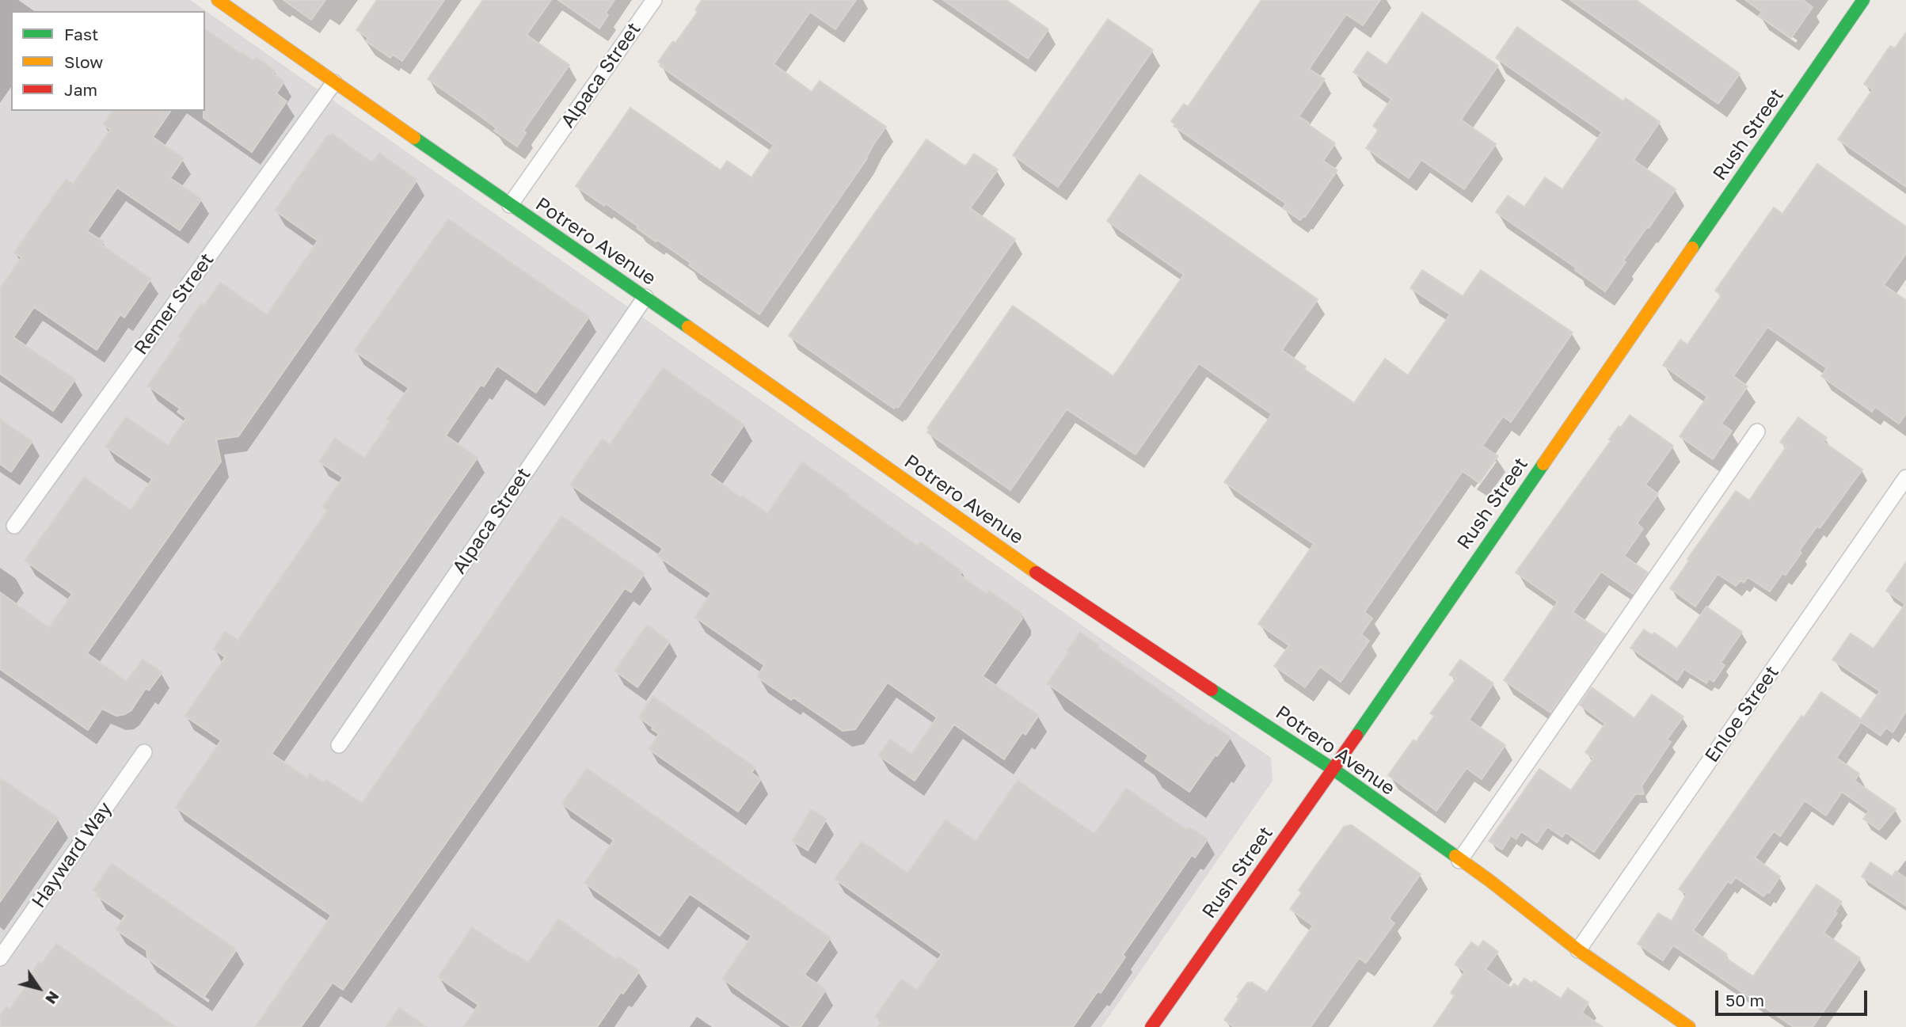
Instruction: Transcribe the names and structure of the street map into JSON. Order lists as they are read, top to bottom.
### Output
{
  "streets": {
    "street": [
      "Alpaca Street",
      "Rush Street",
      "Potrero Avenue",
      "Remer Street",
      "Enloe Street",
      "Hayward Way"
    ]
  },
  "crossings": [
    ["Alpaca Street", "Potrero Avenue"],
    ["Rush Street", "Potrero Avenue"],
    ["Potrero Avenue", "Remer Street"],
    ["Potrero Avenue", "Enloe Street"]
  ],
  "legend": ["Fast", "Slow", "Jam"],
  "scale_bar": "50 m",
  "north": "bottom right"
}
